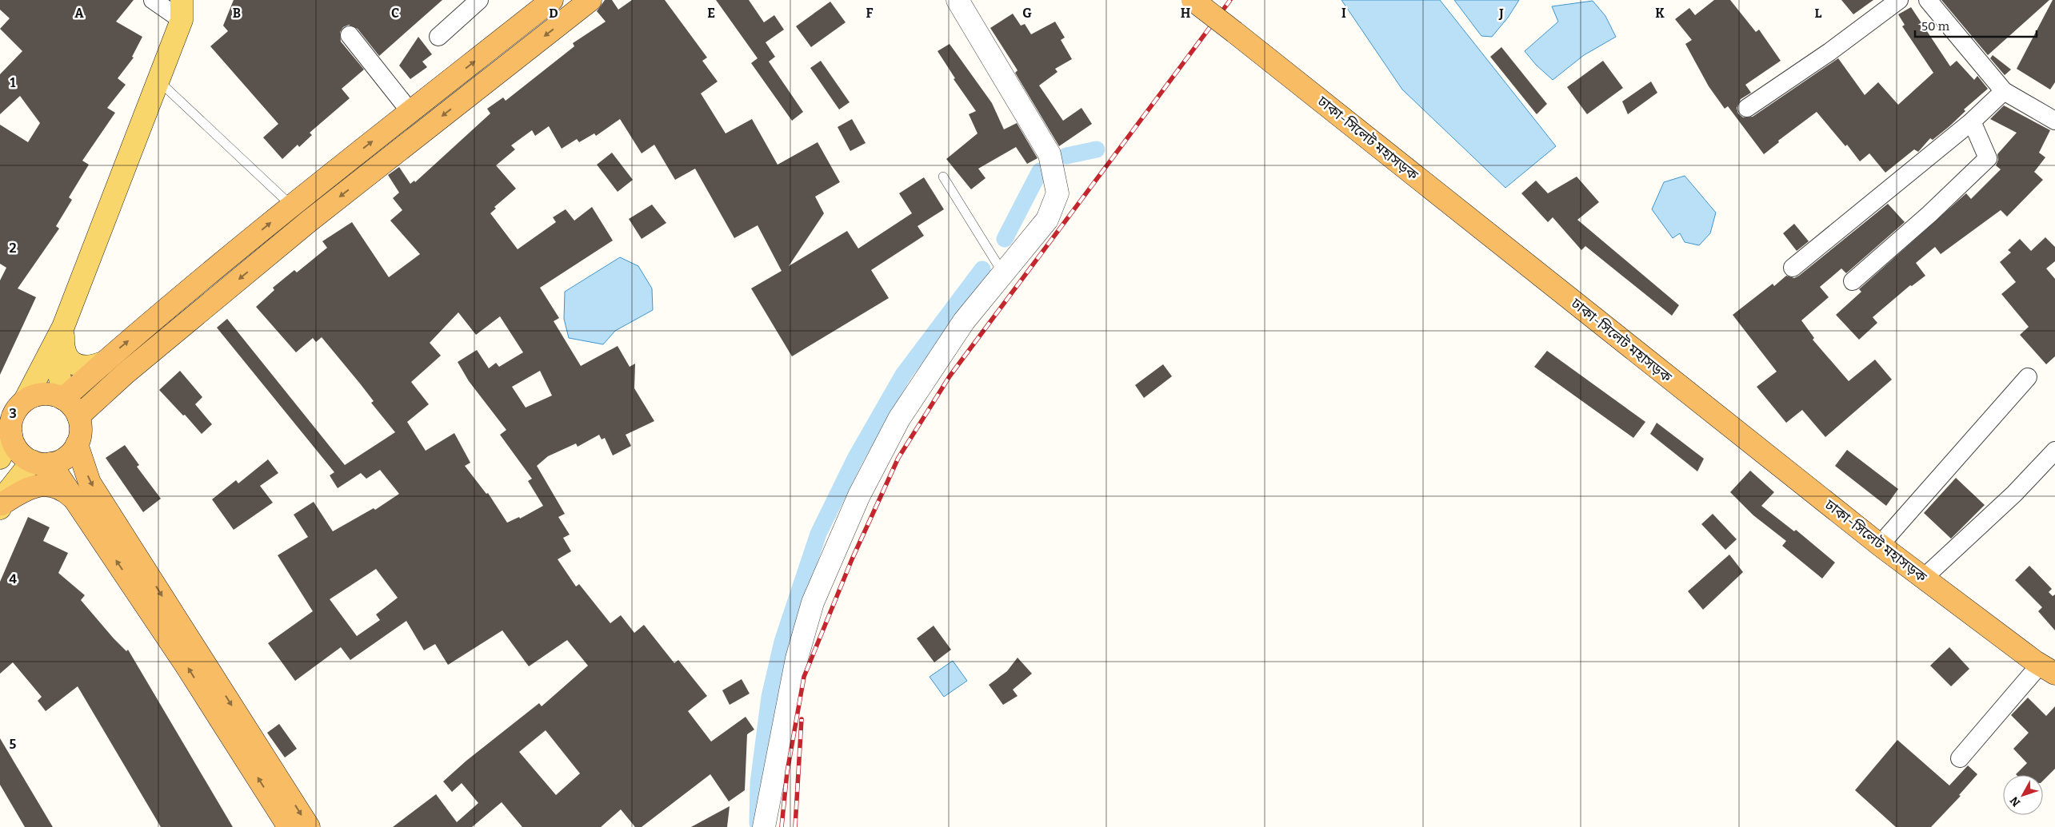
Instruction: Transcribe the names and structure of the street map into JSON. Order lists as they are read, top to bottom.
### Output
{
  "streets": {
    "highway": ["ঢাকা-সিলেট মহাসড়ক"]
  },
  "scale_bar": "50 m",
  "north": "bottom left",
  "grid": {
    "columns": [
      "A",
      "B",
      "C",
      "D",
      "E",
      "F",
      "G",
      "H",
      "I",
      "J",
      "K",
      "L"
    ],
    "rows": [
      "1",
      "2",
      "3",
      "4",
      "5"
    ]
  }
}
